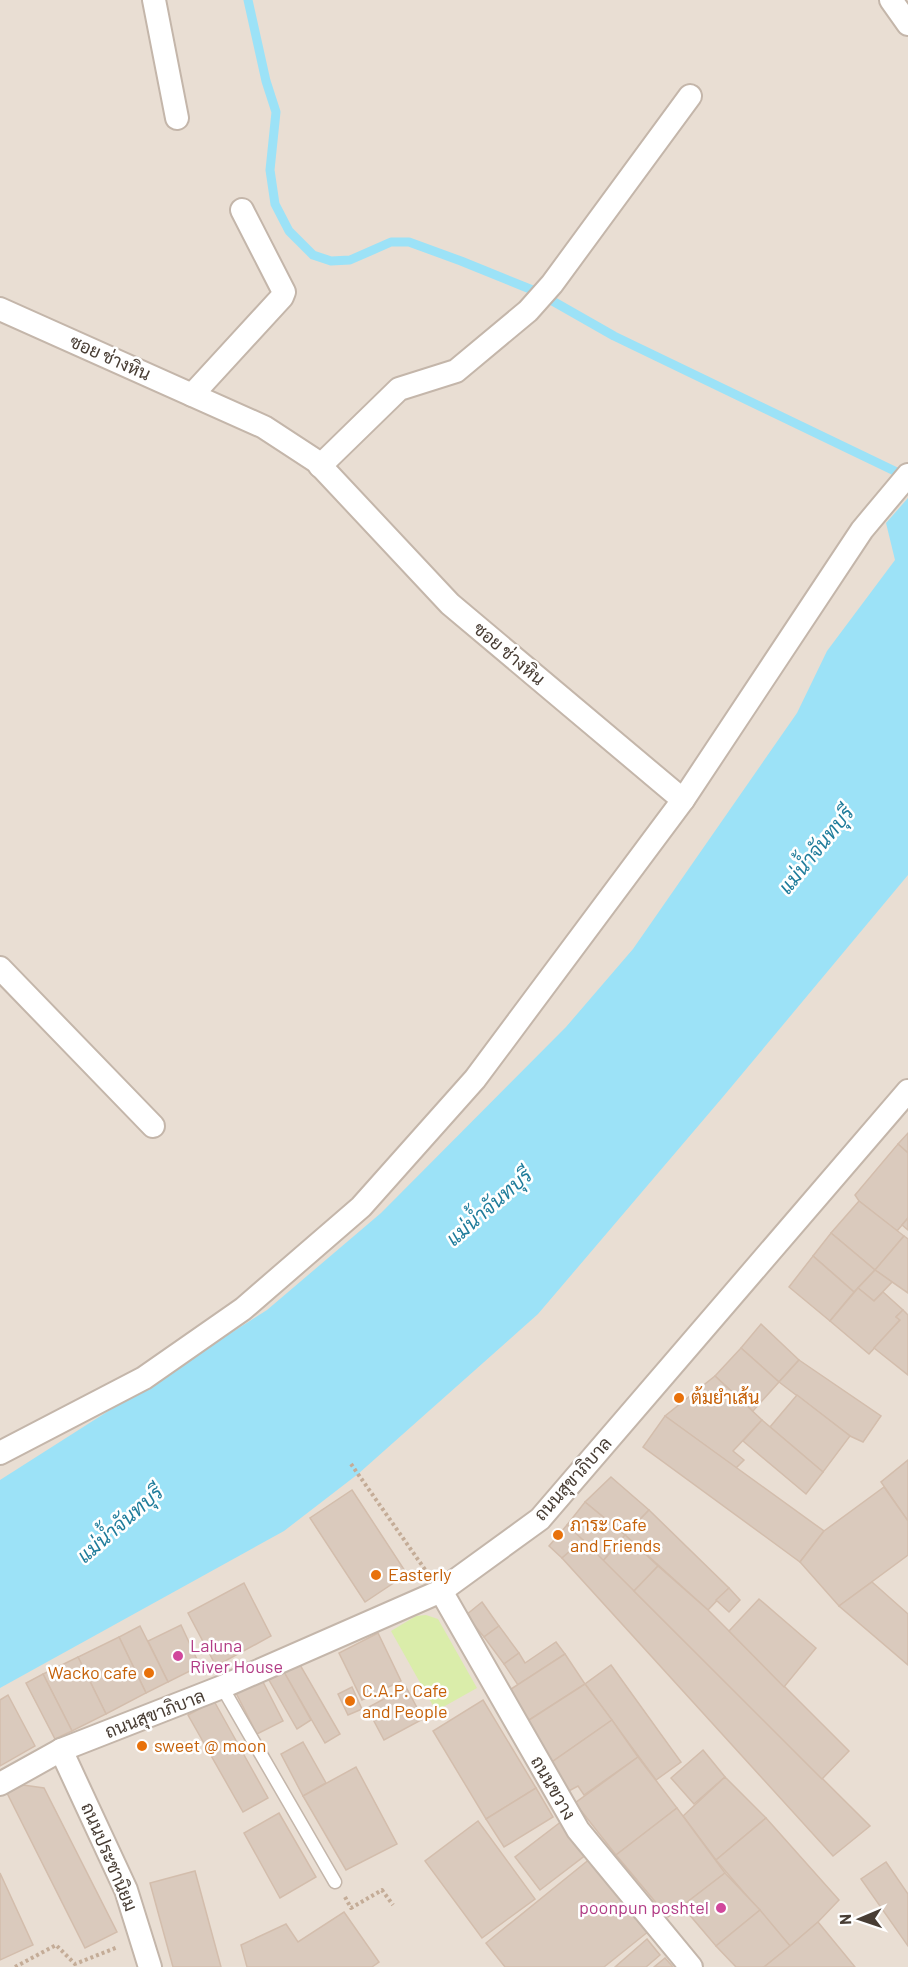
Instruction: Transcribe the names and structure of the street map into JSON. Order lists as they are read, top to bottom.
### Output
{
  "streets": {
    "street": [
      "ซอย ช่างหิน",
      "ถนนสุขาภิบาล",
      "ถนนขวาง",
      "ถนนประชานิยม"
    ]
  },
  "crossings": [
    ["ถนนสุขาภิบาล", "ถนนขวาง"],
    ["ถนนสุขาภิบาล", "ถนนประชานิยม"]
  ],
  "water": ["แม่น้ำจันทบุรี"],
  "places": [
    "ต้มยำเส้น",
    "ภาระ Cafe and Friends",
    "Easterly",
    "Laluna River House",
    "Wacko cafe",
    "C.A.P. Cafe and People",
    "sweet @ moon",
    "poonpun poshtel"
  ],
  "north": "left"
}
